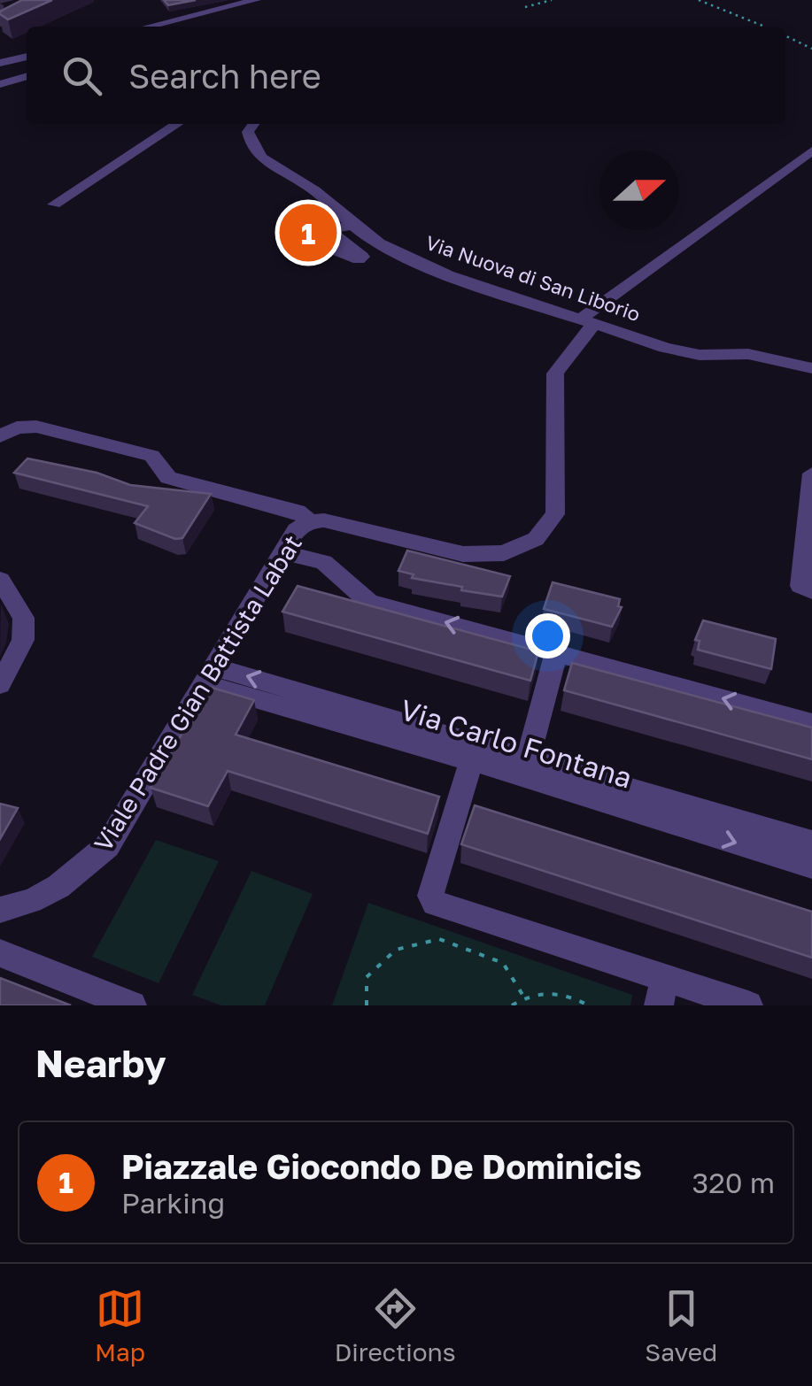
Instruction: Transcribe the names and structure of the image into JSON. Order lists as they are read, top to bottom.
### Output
{
  "streets": {
    "street": ["Via Nuova di San Liborio", "Viale Padre Gian Battista Labat", "Via Carlo Fontana"]
  },
  "crossings": [
    ["Via Nuova di San Liborio", "Viale Padre Gian Battista Labat"],
    ["Viale Padre Gian Battista Labat", "Via Carlo Fontana"]
  ],
  "north": "right",
  "page": {
    "search": "Search here",
    "pins": "1",
    "heading": "Nearby",
    "list": [
      {
        "mark": "1",
        "name": "Piazzale Giocondo De Dominicis",
        "note": "Parking",
        "value": "320 m"
      }
    ],
    "nav": ["Map", "Directions", "Saved"]
  }
}
